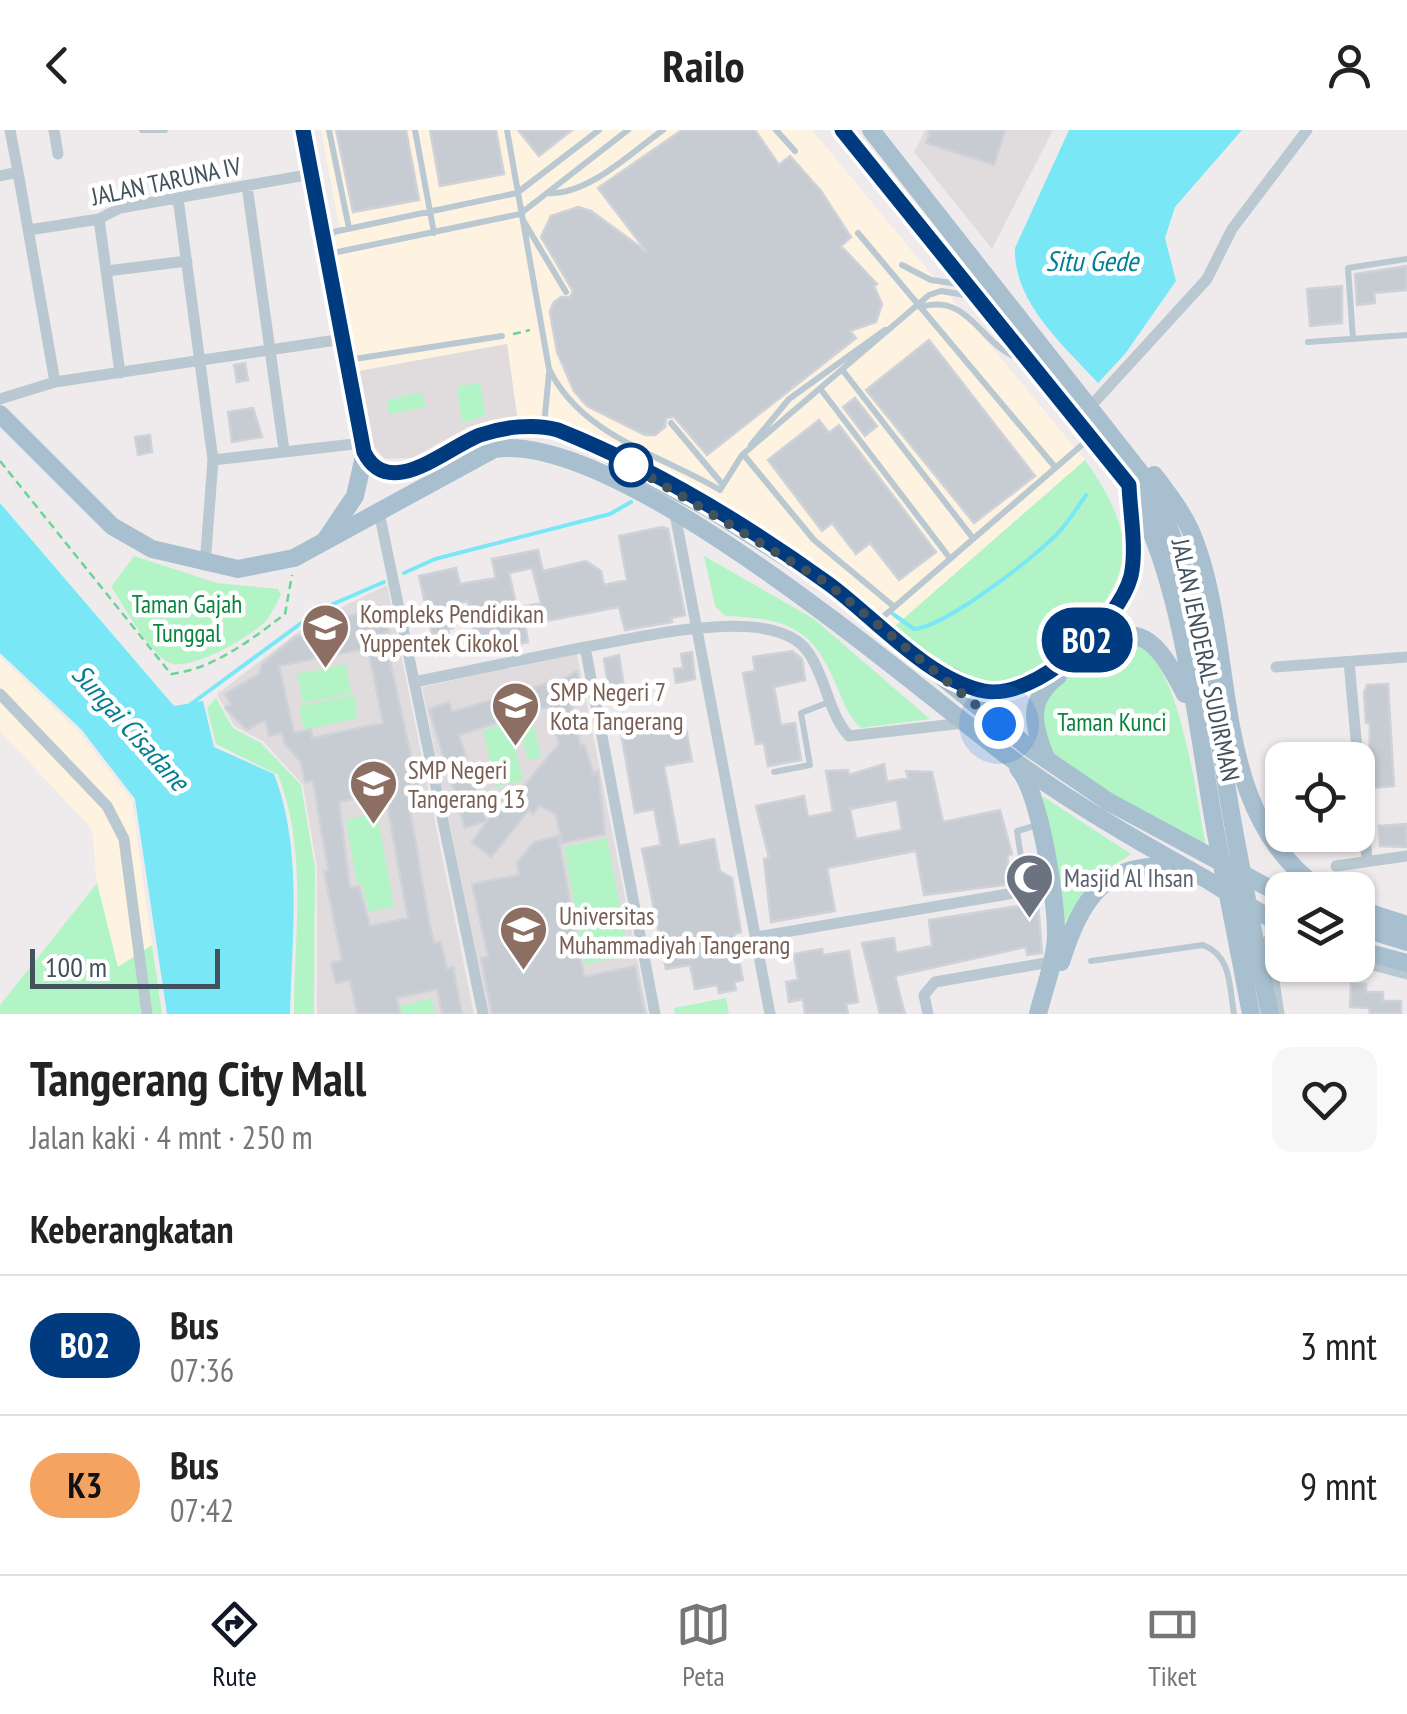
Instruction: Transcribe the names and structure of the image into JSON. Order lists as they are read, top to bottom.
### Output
{
  "streets": {
    "main road": ["JALAN JENDERAL SUDIRMAN"],
    "street": ["JALAN TARUNA IV"]
  },
  "water": ["Situ Gede", "Sungai Cisadane"],
  "parks": ["Taman Gajah Tunggal", "Taman Kunci"],
  "places": {
    "school or university": [
      "Kompleks Pendidikan Yuppentek Cikokol",
      "SMP Negeri 7 Kota Tangerang",
      "SMP Negeri Tangerang 13",
      "Universitas Muhammadiyah Tangerang"
    ],
    "mosque": ["Masjid Al Ihsan"]
  },
  "lines": ["bus line B02"],
  "scale_bar": "100 m",
  "page": {
    "header": "Railo",
    "on_map": "B02",
    "scale": "100 m",
    "heading": [
      ["Tangerang City Mall", "Jalan kaki · 4 mnt · 250 m"],
      "Keberangkatan"
    ],
    "list": [
      {
        "mark": "B02",
        "name": "Bus",
        "note": "07:36",
        "value": "3 mnt"
      },
      {
        "mark": "K3",
        "name": "Bus",
        "note": "07:42",
        "value": "9 mnt"
      }
    ],
    "tabs": ["Rute", "Peta", "Tiket"]
  }
}
